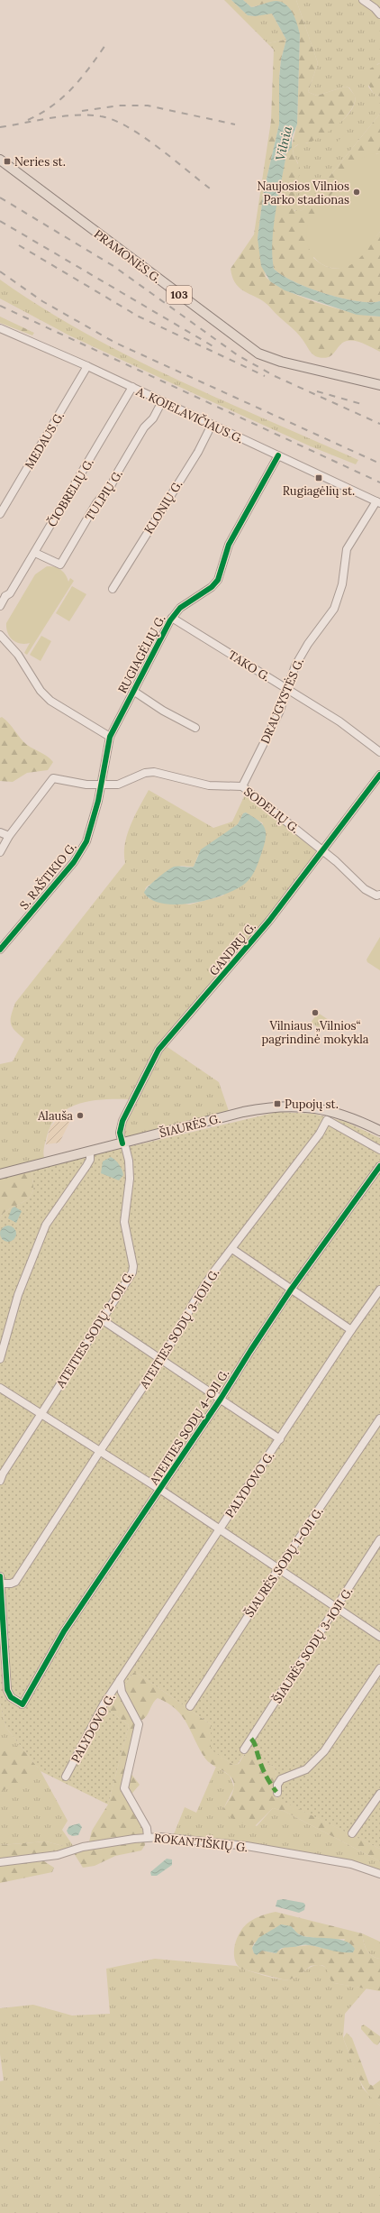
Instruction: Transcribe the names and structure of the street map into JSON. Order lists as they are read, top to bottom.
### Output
{
  "streets": {
    "main road": ["PRAMONĖS G.", "103", "ŠIAURĖS G."],
    "street": [
      "A. KOJELAVIČIAUS G.",
      "MEDAUS G.",
      "ČIOBRELIŲ G.",
      "TULPIŲ G.",
      "KLONIŲ G.",
      "RUGIAGĖLIŲ G.",
      "TAKO G.",
      "DRAUGYSTĖS G.",
      "SODELIŲ G.",
      "S. RAŠTIKIO G.",
      "GANDRŲ G.",
      "ATEITIES SODŲ 3-IOJI G.",
      "ATEITIES SODŲ 2-OJI G.",
      "ATEITIES SODŲ 4-OJI G.",
      "PALYDOVO G.",
      "ŠIAURĖS SODŲ 1-OJI G.",
      "ŠIAURĖS SODŲ 3-IOJI G.",
      "ROKANTIŠKIŲ G."
    ]
  },
  "crossings": [
    ["A. KOJELAVIČIAUS G.", "MEDAUS G."],
    ["A. KOJELAVIČIAUS G.", "ČIOBRELIŲ G."],
    ["A. KOJELAVIČIAUS G.", "TULPIŲ G."],
    ["A. KOJELAVIČIAUS G.", "KLONIŲ G."],
    ["A. KOJELAVIČIAUS G.", "RUGIAGĖLIŲ G."],
    ["A. KOJELAVIČIAUS G.", "DRAUGYSTĖS G."],
    ["ČIOBRELIŲ G.", "TULPIŲ G."],
    ["RUGIAGĖLIŲ G.", "TAKO G."],
    ["RUGIAGĖLIŲ G.", "SODELIŲ G."],
    ["RUGIAGĖLIŲ G.", "S. RAŠTIKIO G."],
    ["TAKO G.", "DRAUGYSTĖS G."],
    ["DRAUGYSTĖS G.", "SODELIŲ G."],
    ["SODELIŲ G.", "S. RAŠTIKIO G."],
    ["SODELIŲ G.", "GANDRŲ G."],
    ["GANDRŲ G.", "ŠIAURĖS G."],
    ["GANDRŲ G.", "ATEITIES SODŲ 2-OJI G."],
    ["ŠIAURĖS G.", "ATEITIES SODŲ 2-OJI G."],
    ["ATEITIES SODŲ 3-IOJI G.", "ATEITIES SODŲ 4-OJI G."],
    ["PALYDOVO G.", "ROKANTIŠKIŲ G."]
  ],
  "water": ["Vilnia"],
  "places": {
    "transit": ["Neries st.", "Rugiagėlių st.", "Pupojų st."],
    "other": ["Naujosios Vilnios Parko stadionas", "Vilniaus „Vilnios“ pagrindinė mokykla", "Alauša"]
  }
}
